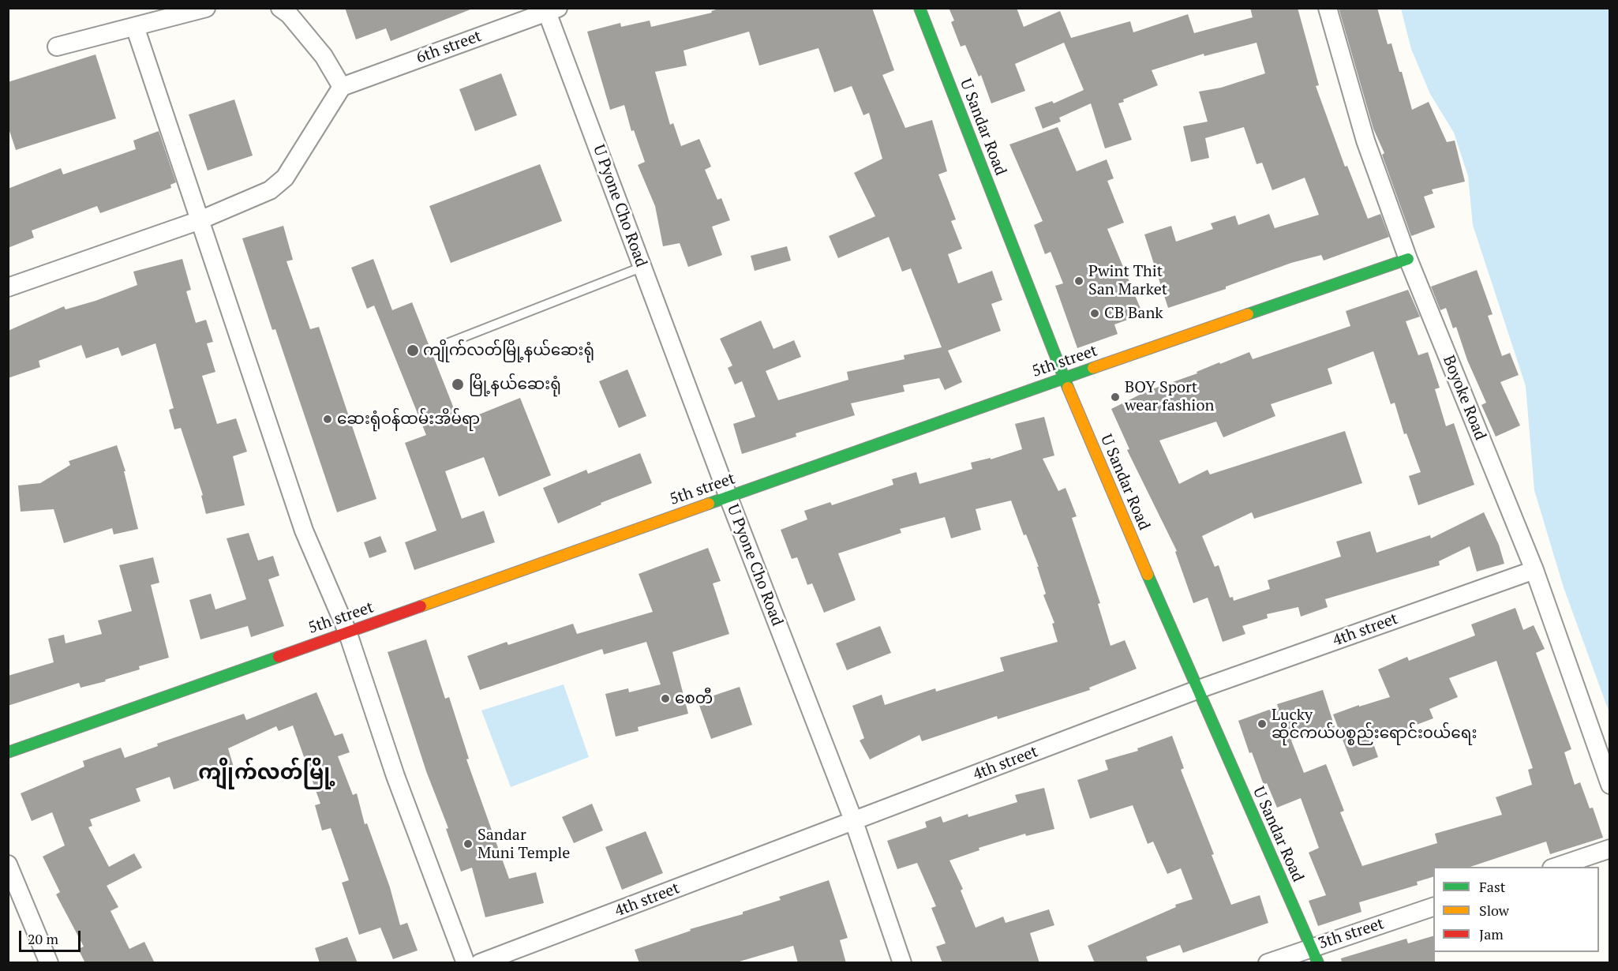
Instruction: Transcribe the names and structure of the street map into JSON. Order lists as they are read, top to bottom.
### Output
{
  "streets": {
    "street": [
      "6th street",
      "U Sandar Road",
      "U Pyone Cho Road",
      "5th street",
      "Boyoke Road",
      "4th street",
      "3th street"
    ]
  },
  "crossings": [
    ["6th street", "U Pyone Cho Road"],
    ["U Sandar Road", "5th street"],
    ["U Sandar Road", "4th street"],
    ["U Sandar Road", "3th street"],
    ["U Pyone Cho Road", "5th street"],
    ["U Pyone Cho Road", "4th street"],
    ["5th street", "Boyoke Road"],
    ["Boyoke Road", "4th street"]
  ],
  "districts": ["ကျိုက်လတ်မြို့"],
  "places": [
    "Pwint Thit San Market",
    "CB Bank",
    "ကျိုက်လတ်မြို့နယ်ဆေးရုံ",
    "မြို့နယ်ဆေးရုံ",
    "BOY Sport wear fashion",
    "ဆေးရုံဝန်ထမ်းအိမ်ရာ",
    "စေတီ",
    "Lucky ဆိုင်ကယ်ပစ္စည်းရောင်း၀ယ်ရေး",
    "Sandar Muni Temple"
  ],
  "legend": ["Fast", "Slow", "Jam"],
  "scale_bar": "20 m"
}
